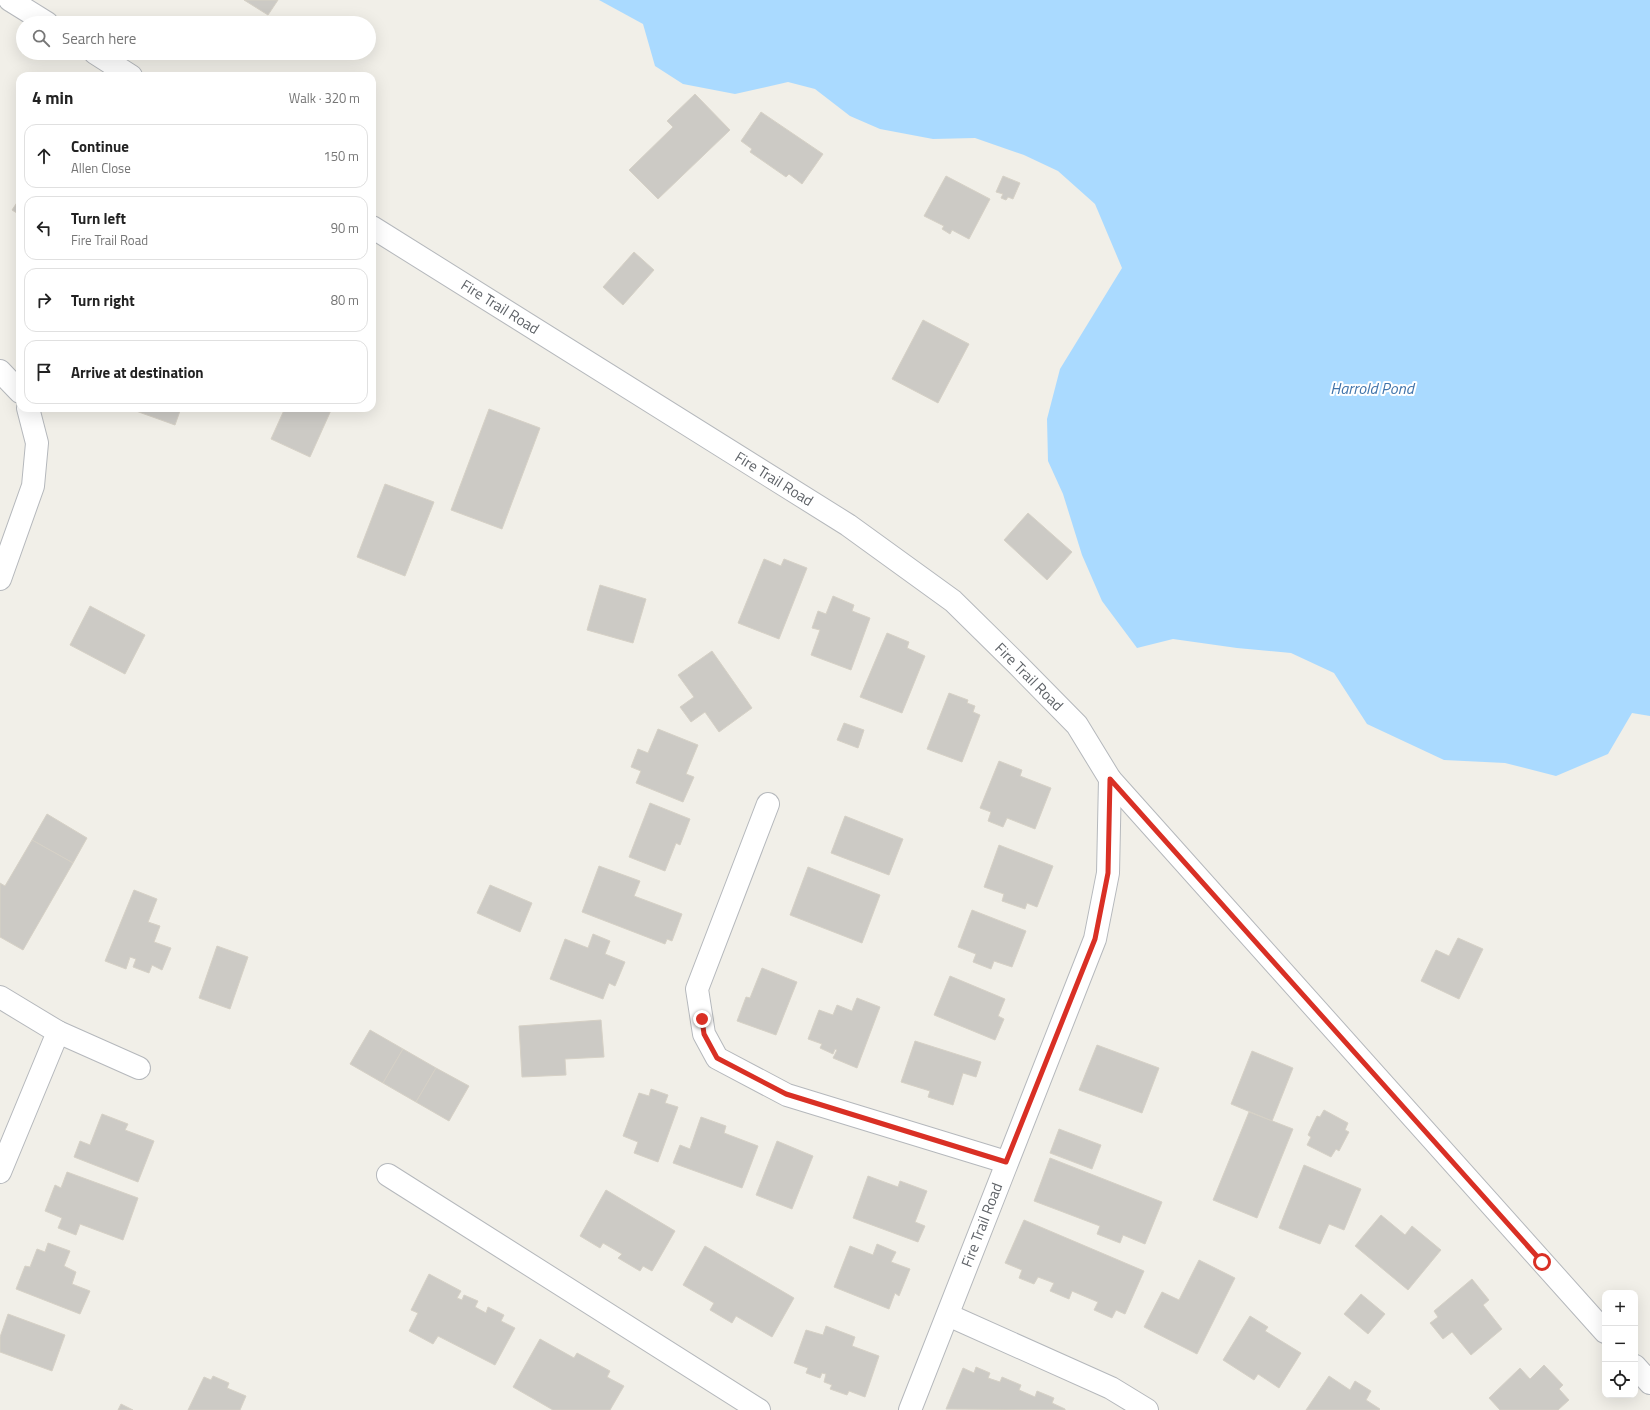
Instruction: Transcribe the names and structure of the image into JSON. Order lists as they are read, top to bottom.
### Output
{
  "streets": {
    "street": ["Fire Trail Road"]
  },
  "water": ["Harrold Pond"],
  "page": {
    "search": "Search here",
    "heading": ["4 min", "Walk · 320 m"],
    "list": [
      ["Continue", "Allen Close", "150 m"],
      ["Turn left", "Fire Trail Road", "90 m"],
      ["Turn right", "80 m"],
      "Arrive at destination"
    ],
    "map_buttons": ["+", "−"]
  }
}
